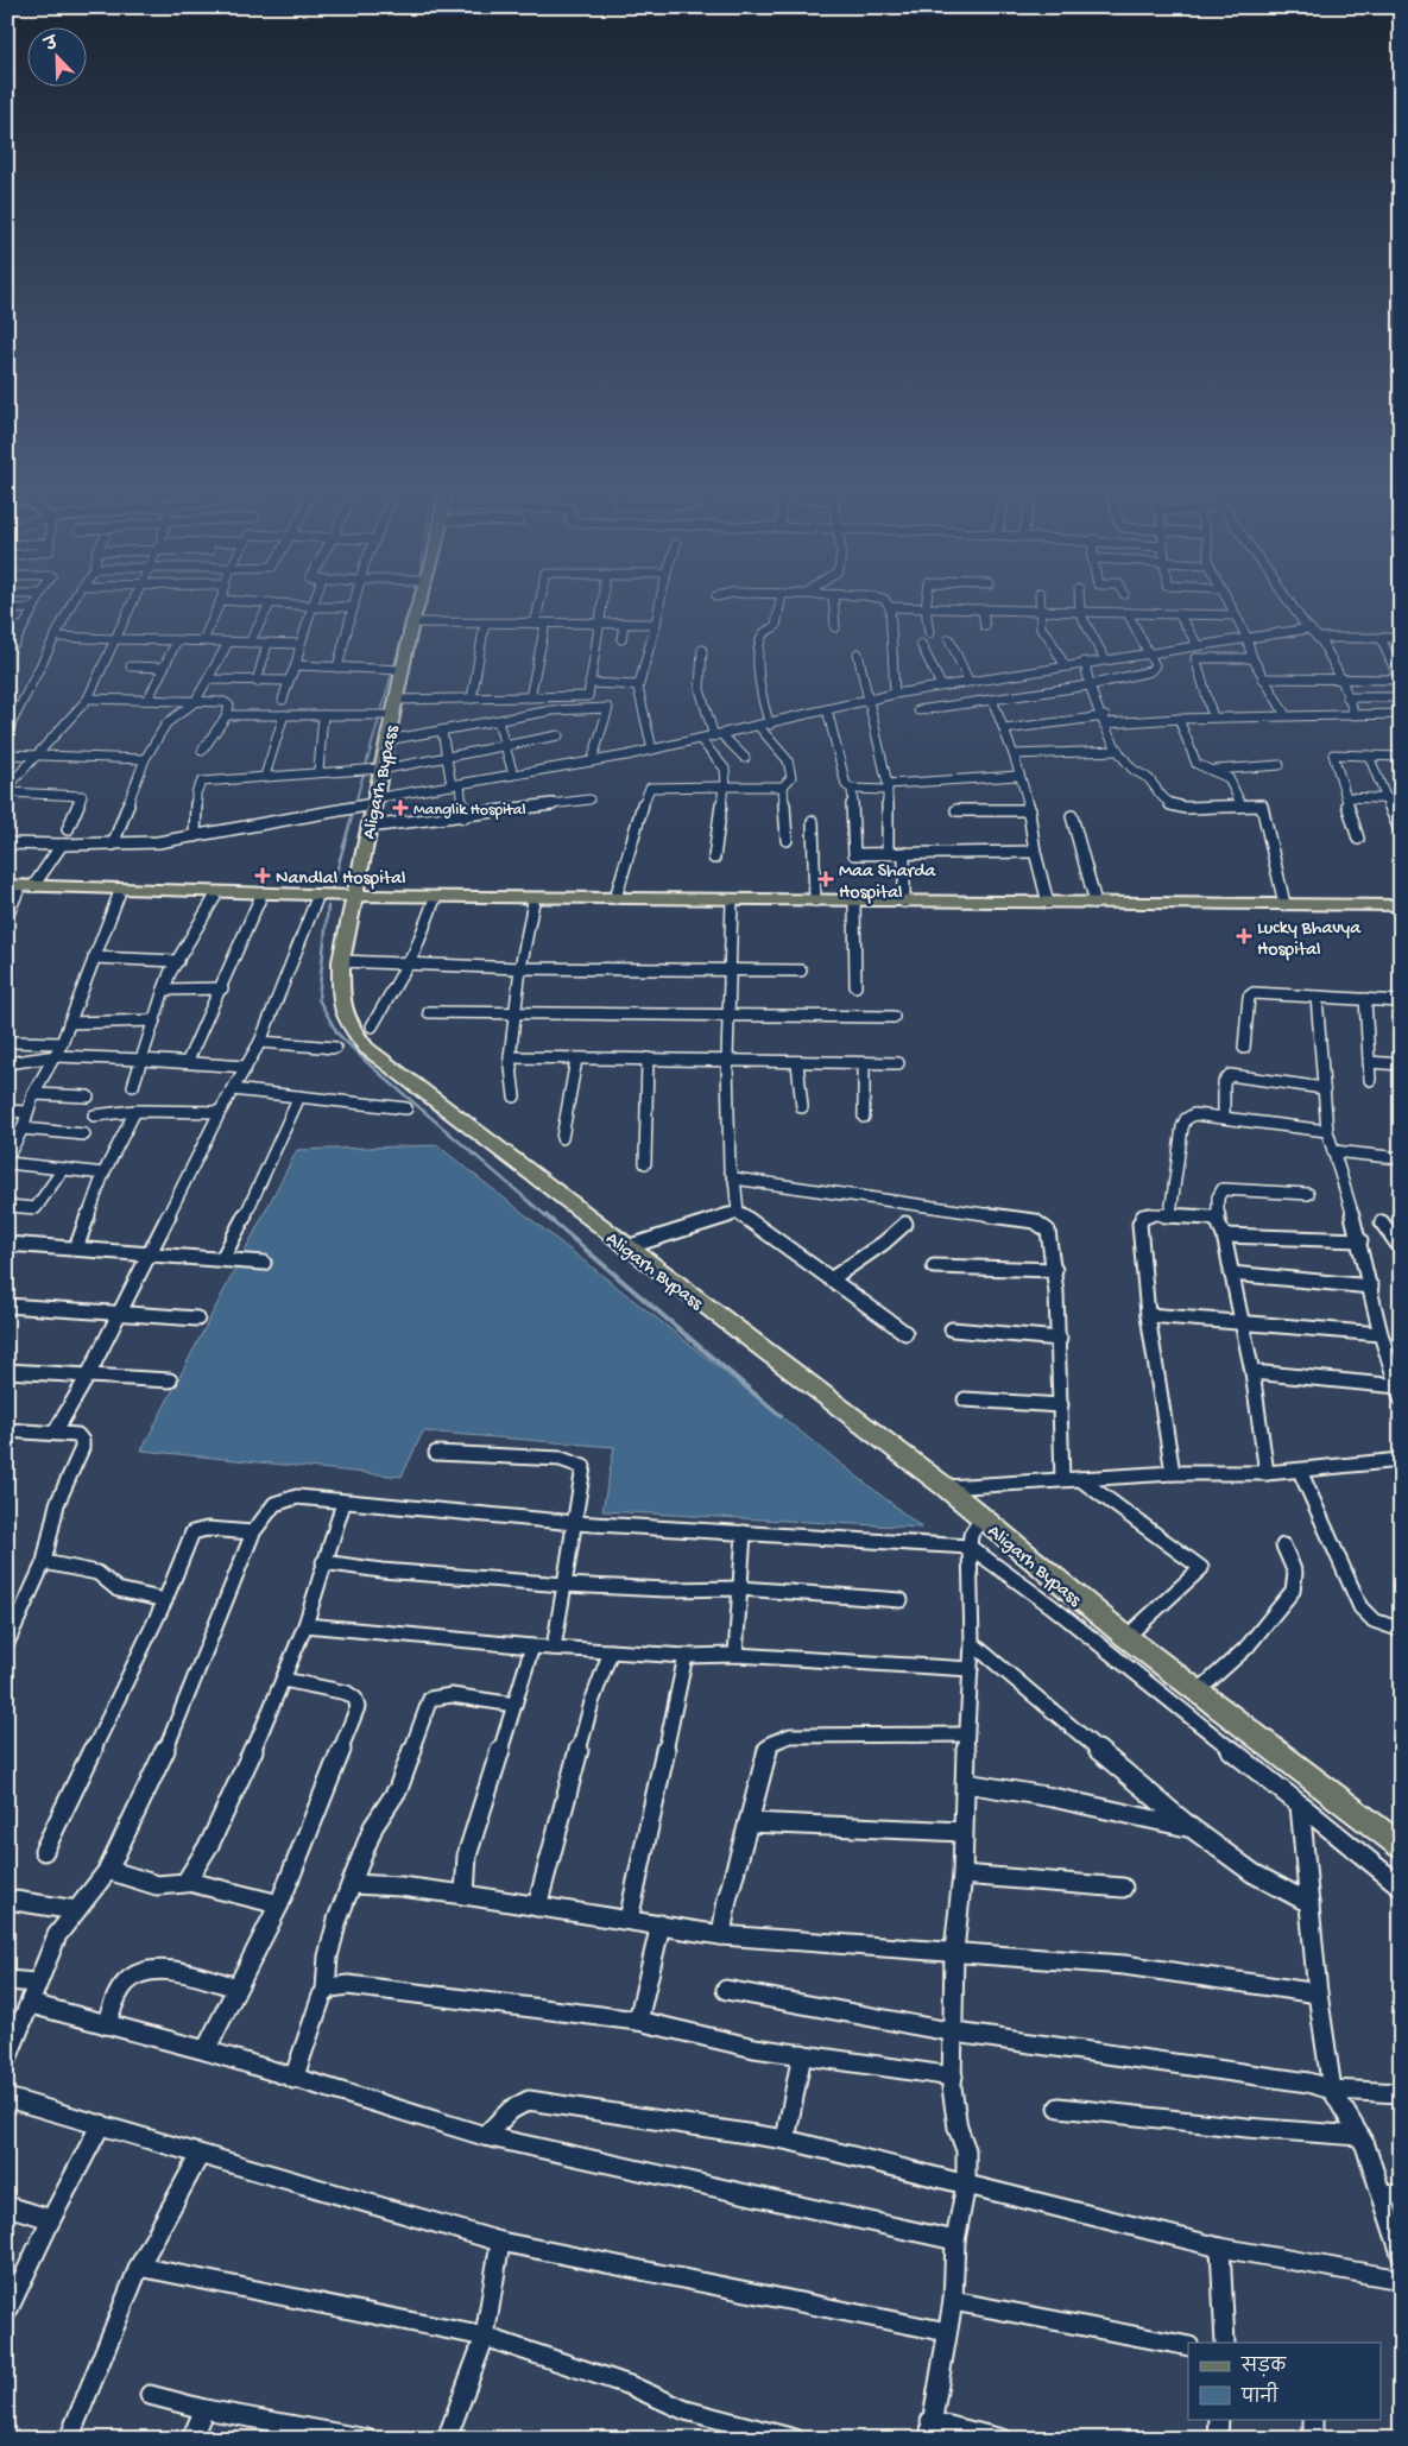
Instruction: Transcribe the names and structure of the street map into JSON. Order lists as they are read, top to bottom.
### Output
{
  "streets": {
    "main road": ["Aligarh Bypass"]
  },
  "places": {
    "health": [
      "Manglik Hospital",
      "Nandlal Hospital",
      "Maa Sharda Hospital",
      "Lucky Bhavya Hospital"
    ]
  },
  "legend": ["सड़क", "पानी"],
  "north": "top left"
}
